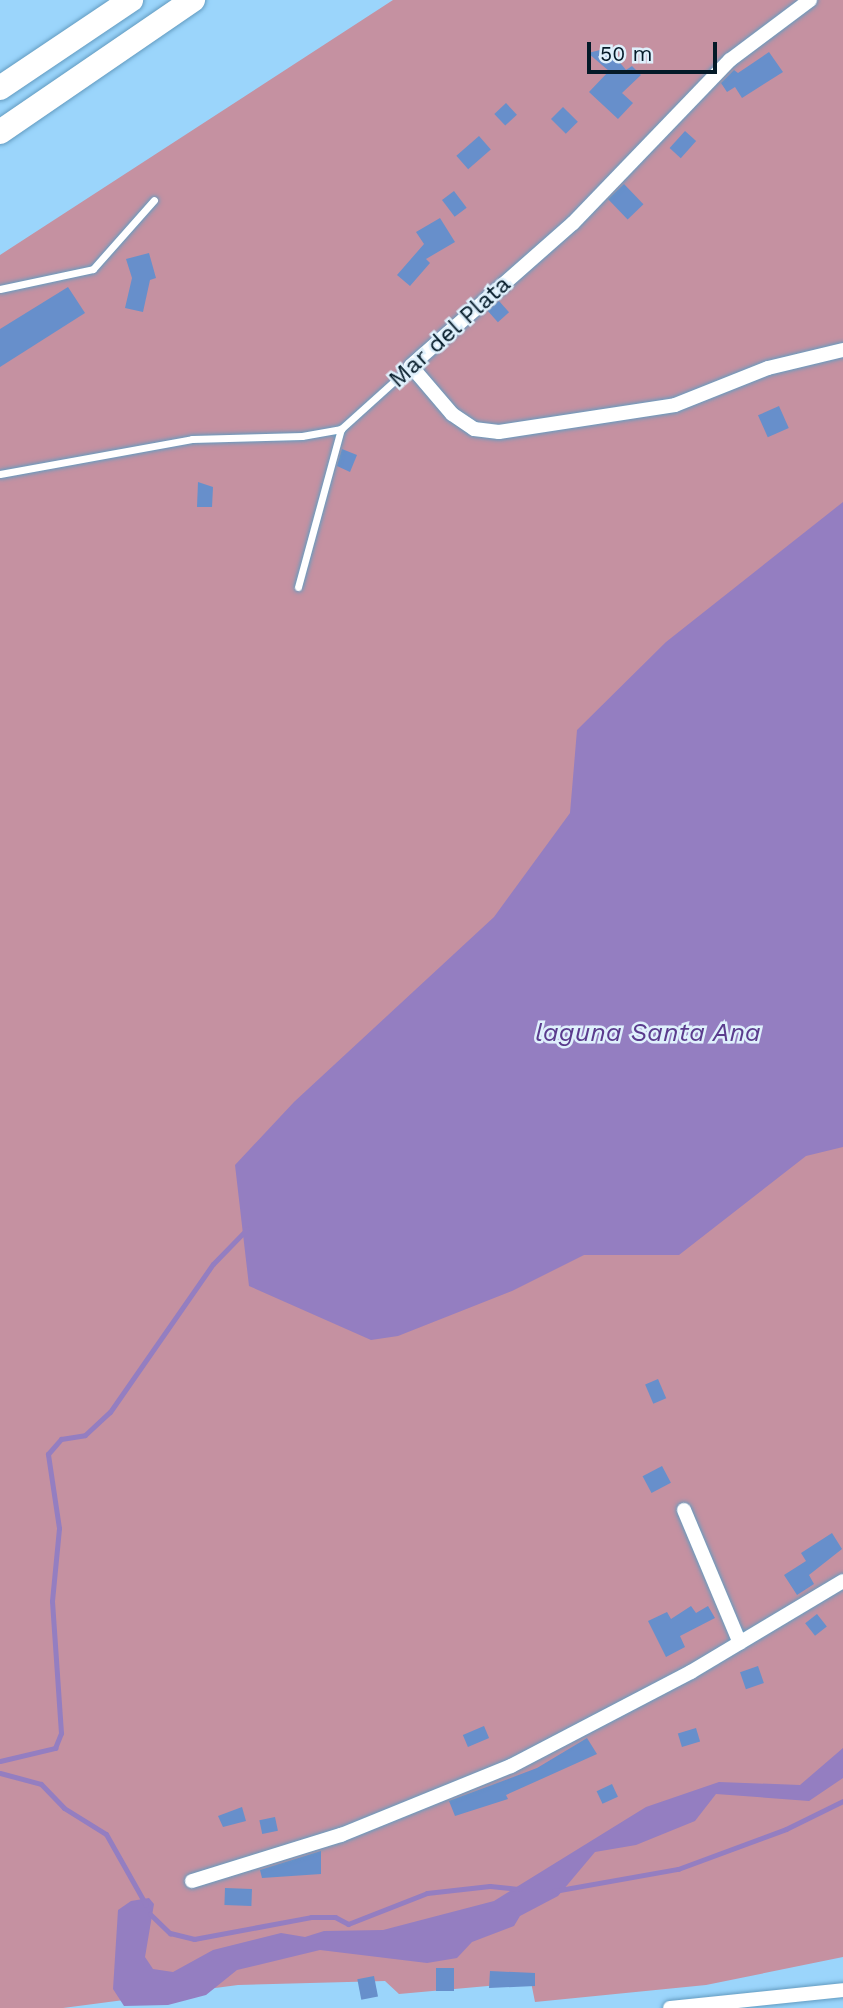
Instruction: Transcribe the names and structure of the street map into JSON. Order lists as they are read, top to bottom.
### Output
{
  "streets": {
    "street": ["Mar del Plata"]
  },
  "water": ["laguna Santa Ana"],
  "scale_bar": "50 m"
}
